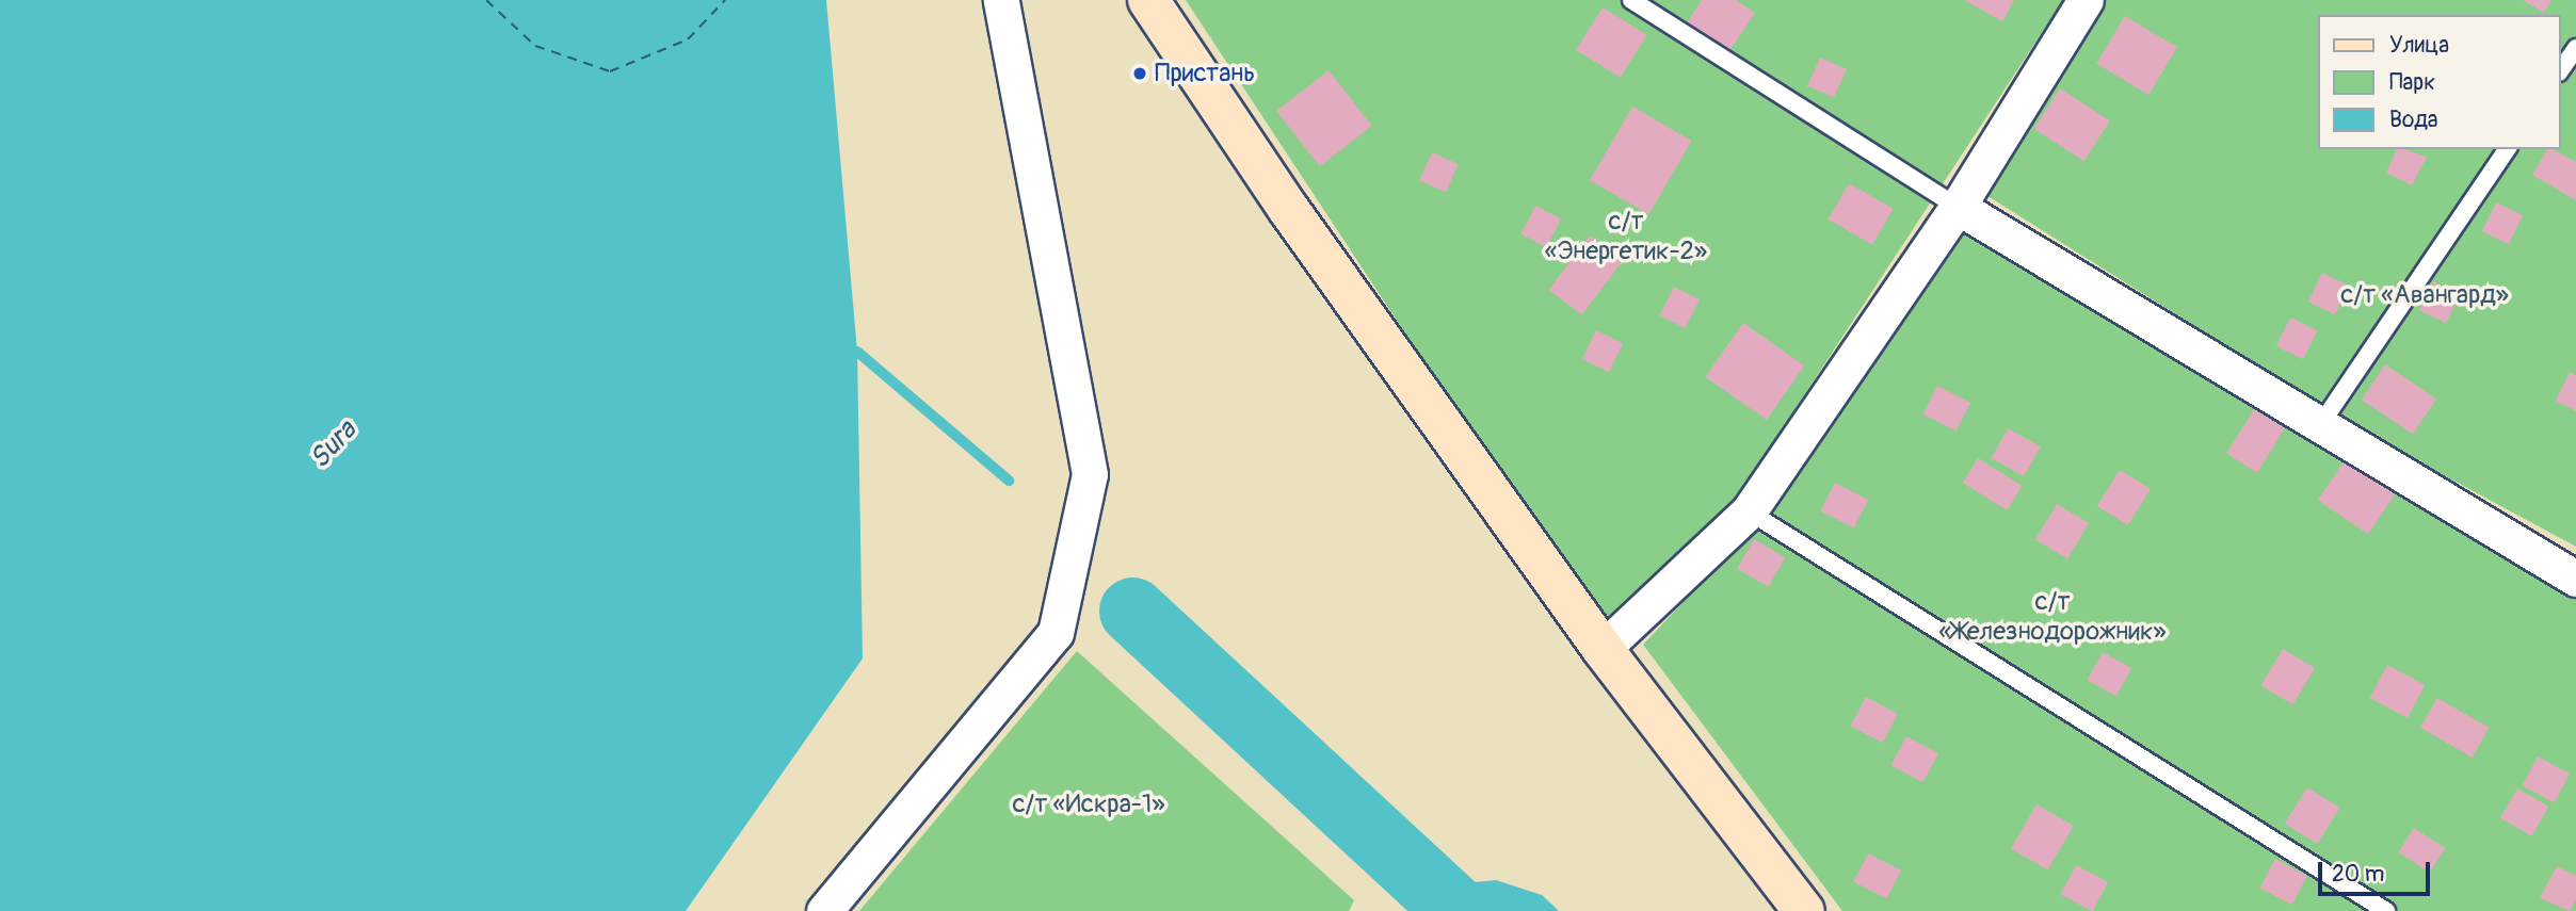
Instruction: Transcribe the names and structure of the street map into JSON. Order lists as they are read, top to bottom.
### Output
{
  "water": ["Sura"],
  "parks": [
    "с/т «Энергетик-2»",
    "с/т «Авангард»",
    "с/т «Железнодорожник»",
    "с/т «Искра-1»"
  ],
  "places": ["Пристань"],
  "legend": ["Улица", "Парк", "Вода"],
  "scale_bar": "20 m"
}
